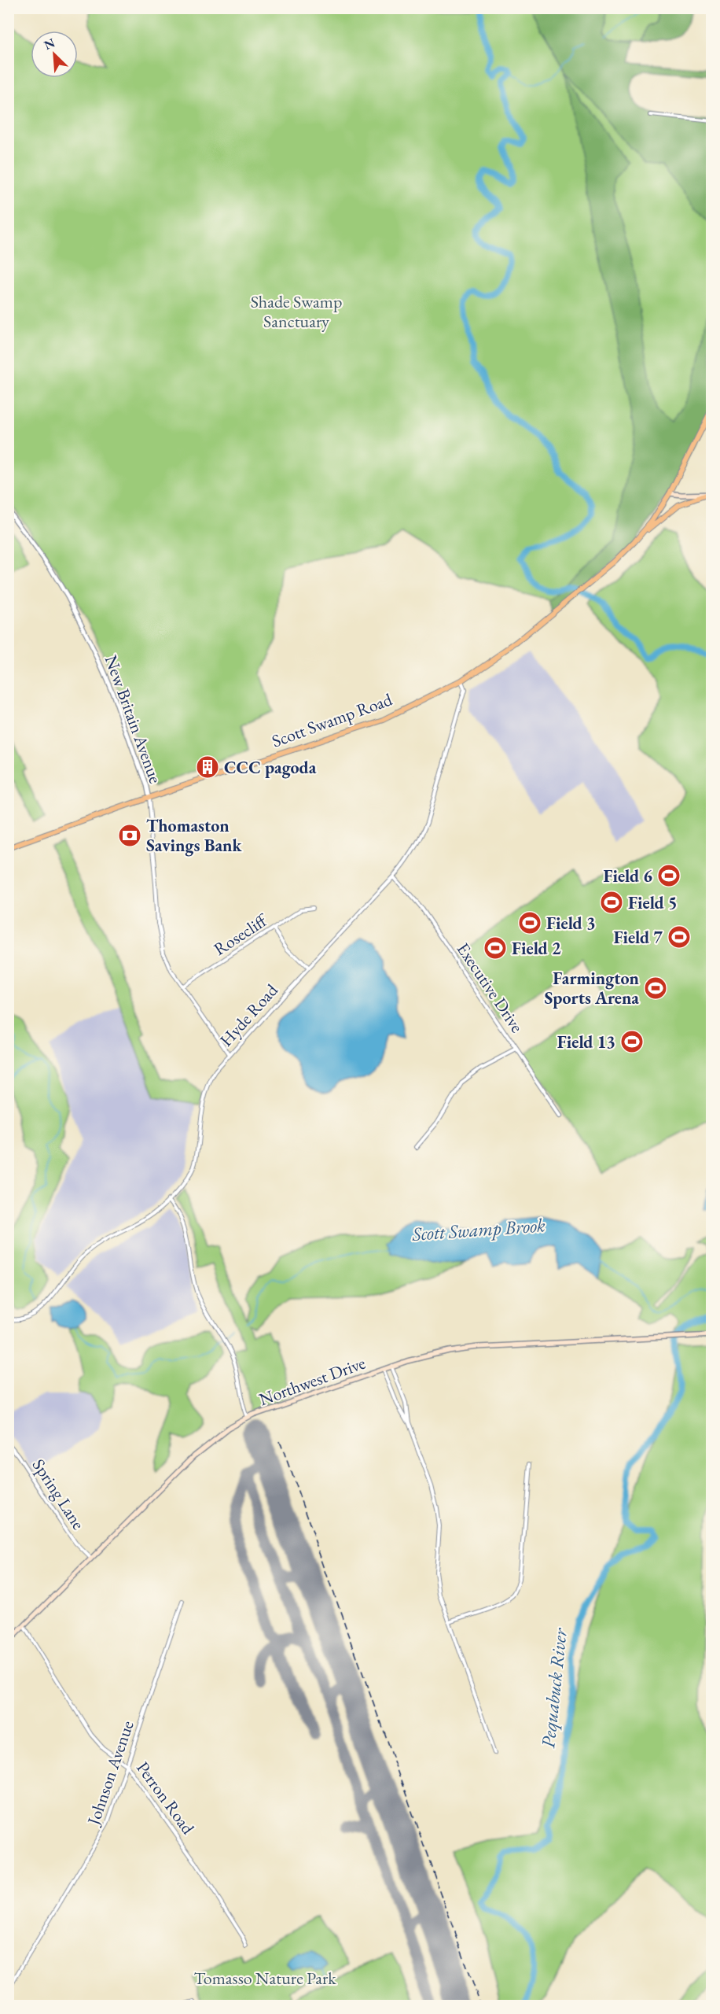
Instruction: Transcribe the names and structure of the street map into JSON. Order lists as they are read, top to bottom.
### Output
{
  "streets": {
    "highway": ["Scott Swamp Road"],
    "main road": ["Northwest Drive"],
    "street": [
      "New Britain Avenue",
      "Rosecliff",
      "Executive Drive",
      "Hyde Road",
      "Spring Lane",
      "Johnson Avenue",
      "Perron Road"
    ]
  },
  "crossings": [
    ["New Britain Avenue", "Scott Swamp Road"],
    ["New Britain Avenue", "Rosecliff"],
    ["New Britain Avenue", "Hyde Road"],
    ["Scott Swamp Road", "Hyde Road"],
    ["Executive Drive", "Hyde Road"],
    ["Northwest Drive", "Spring Lane"],
    ["Northwest Drive", "Perron Road"],
    ["Johnson Avenue", "Perron Road"]
  ],
  "water": ["Scott Swamp Brook", "Pequabuck River"],
  "parks": ["Shade Swamp Sanctuary", "Tomasso Nature Park"],
  "places": {
    "building": ["CCC pagoda"],
    "bank": ["Thomaston Savings Bank"],
    "sports": [
      "Field 6",
      "Field 5",
      "Field 3",
      "Field 7",
      "Field 2",
      "Farmington Sports Arena",
      "Field 13"
    ]
  },
  "north": "top left"
}
